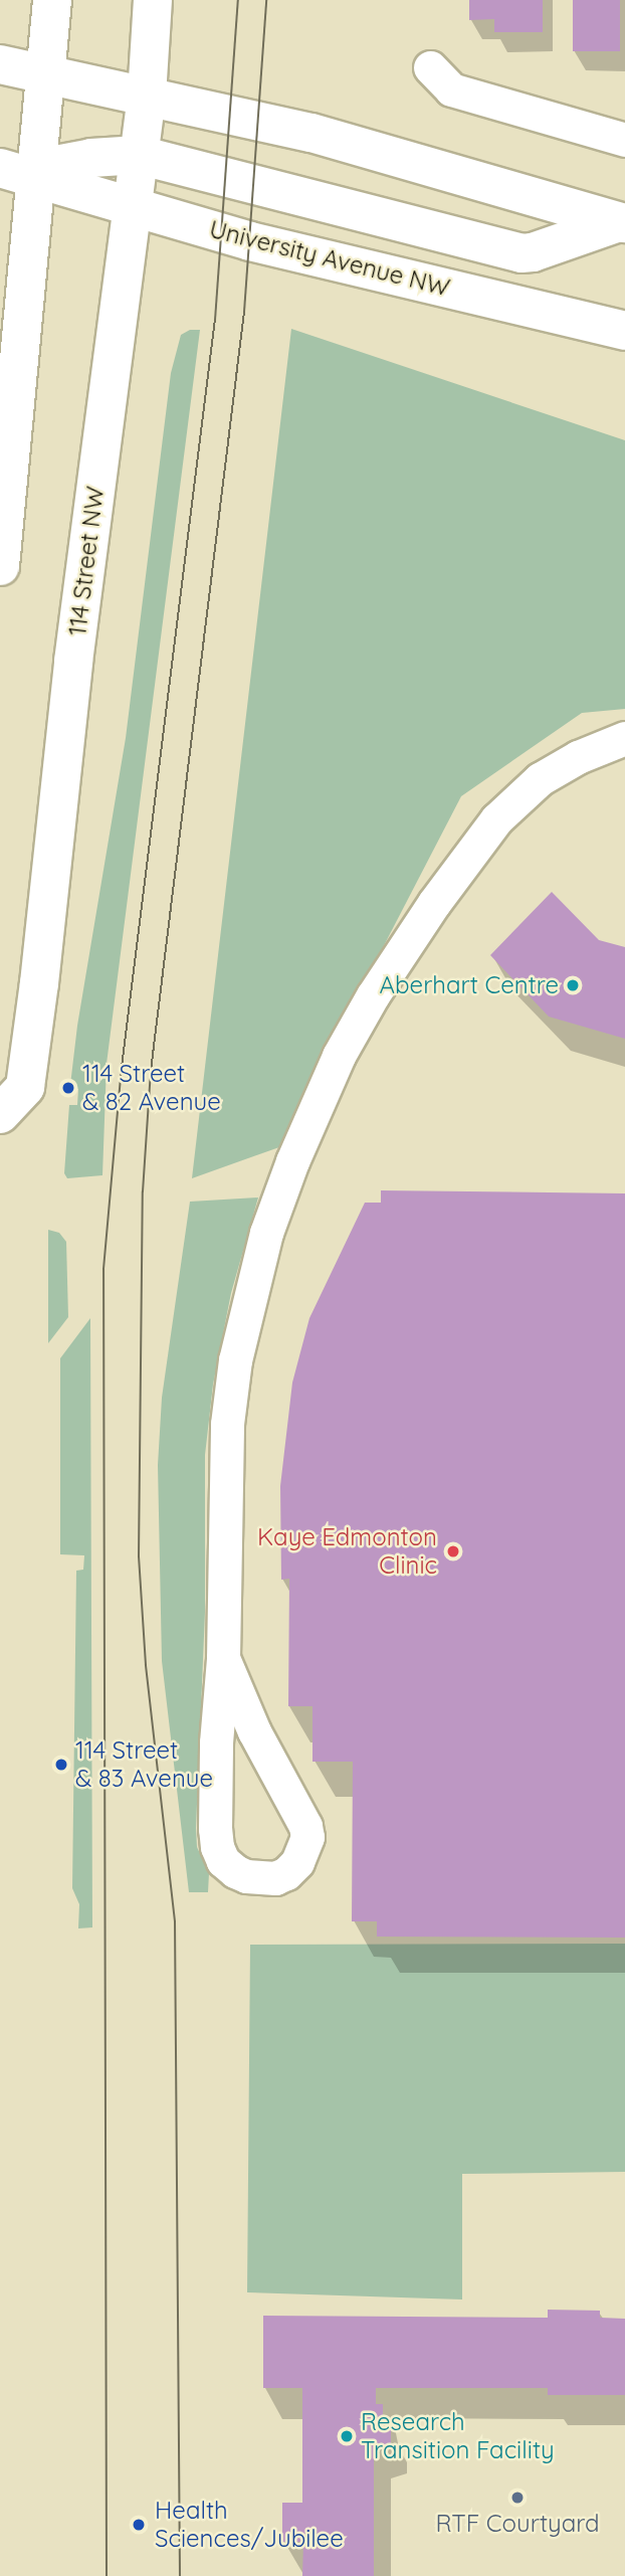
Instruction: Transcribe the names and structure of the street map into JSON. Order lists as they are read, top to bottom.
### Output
{
  "streets": {
    "main road": ["University Avenue NW", "114 Street NW"]
  },
  "crossings": [
    ["University Avenue NW", "114 Street NW"]
  ],
  "places": [
    "Aberhart Centre",
    "114 Street & 82 Avenue",
    "Kaye Edmonton Clinic",
    "114 Street & 83 Avenue",
    "Research Transition Facility",
    "RTF Courtyard",
    "Health Sciences/Jubilee"
  ]
}
